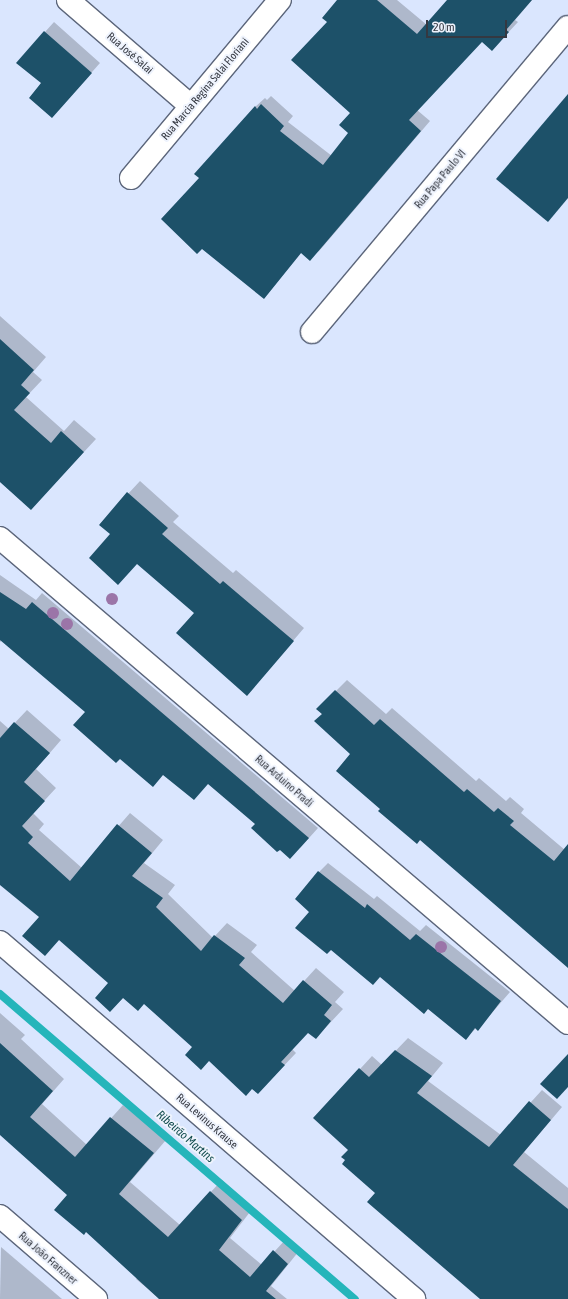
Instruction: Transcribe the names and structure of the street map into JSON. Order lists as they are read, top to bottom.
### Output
{
  "streets": {
    "street": [
      "Rua José Salai",
      "Rua Marcia Regina Salai Floriani",
      "Rua Papa Paulo VI",
      "Rua Arduino Pradi",
      "Rua Levinus Krause",
      "Rua João Franzner"
    ]
  },
  "crossings": [
    ["Rua José Salai", "Rua Marcia Regina Salai Floriani"]
  ],
  "water": ["Ribeirão Martins"],
  "scale_bar": "20 m"
}
